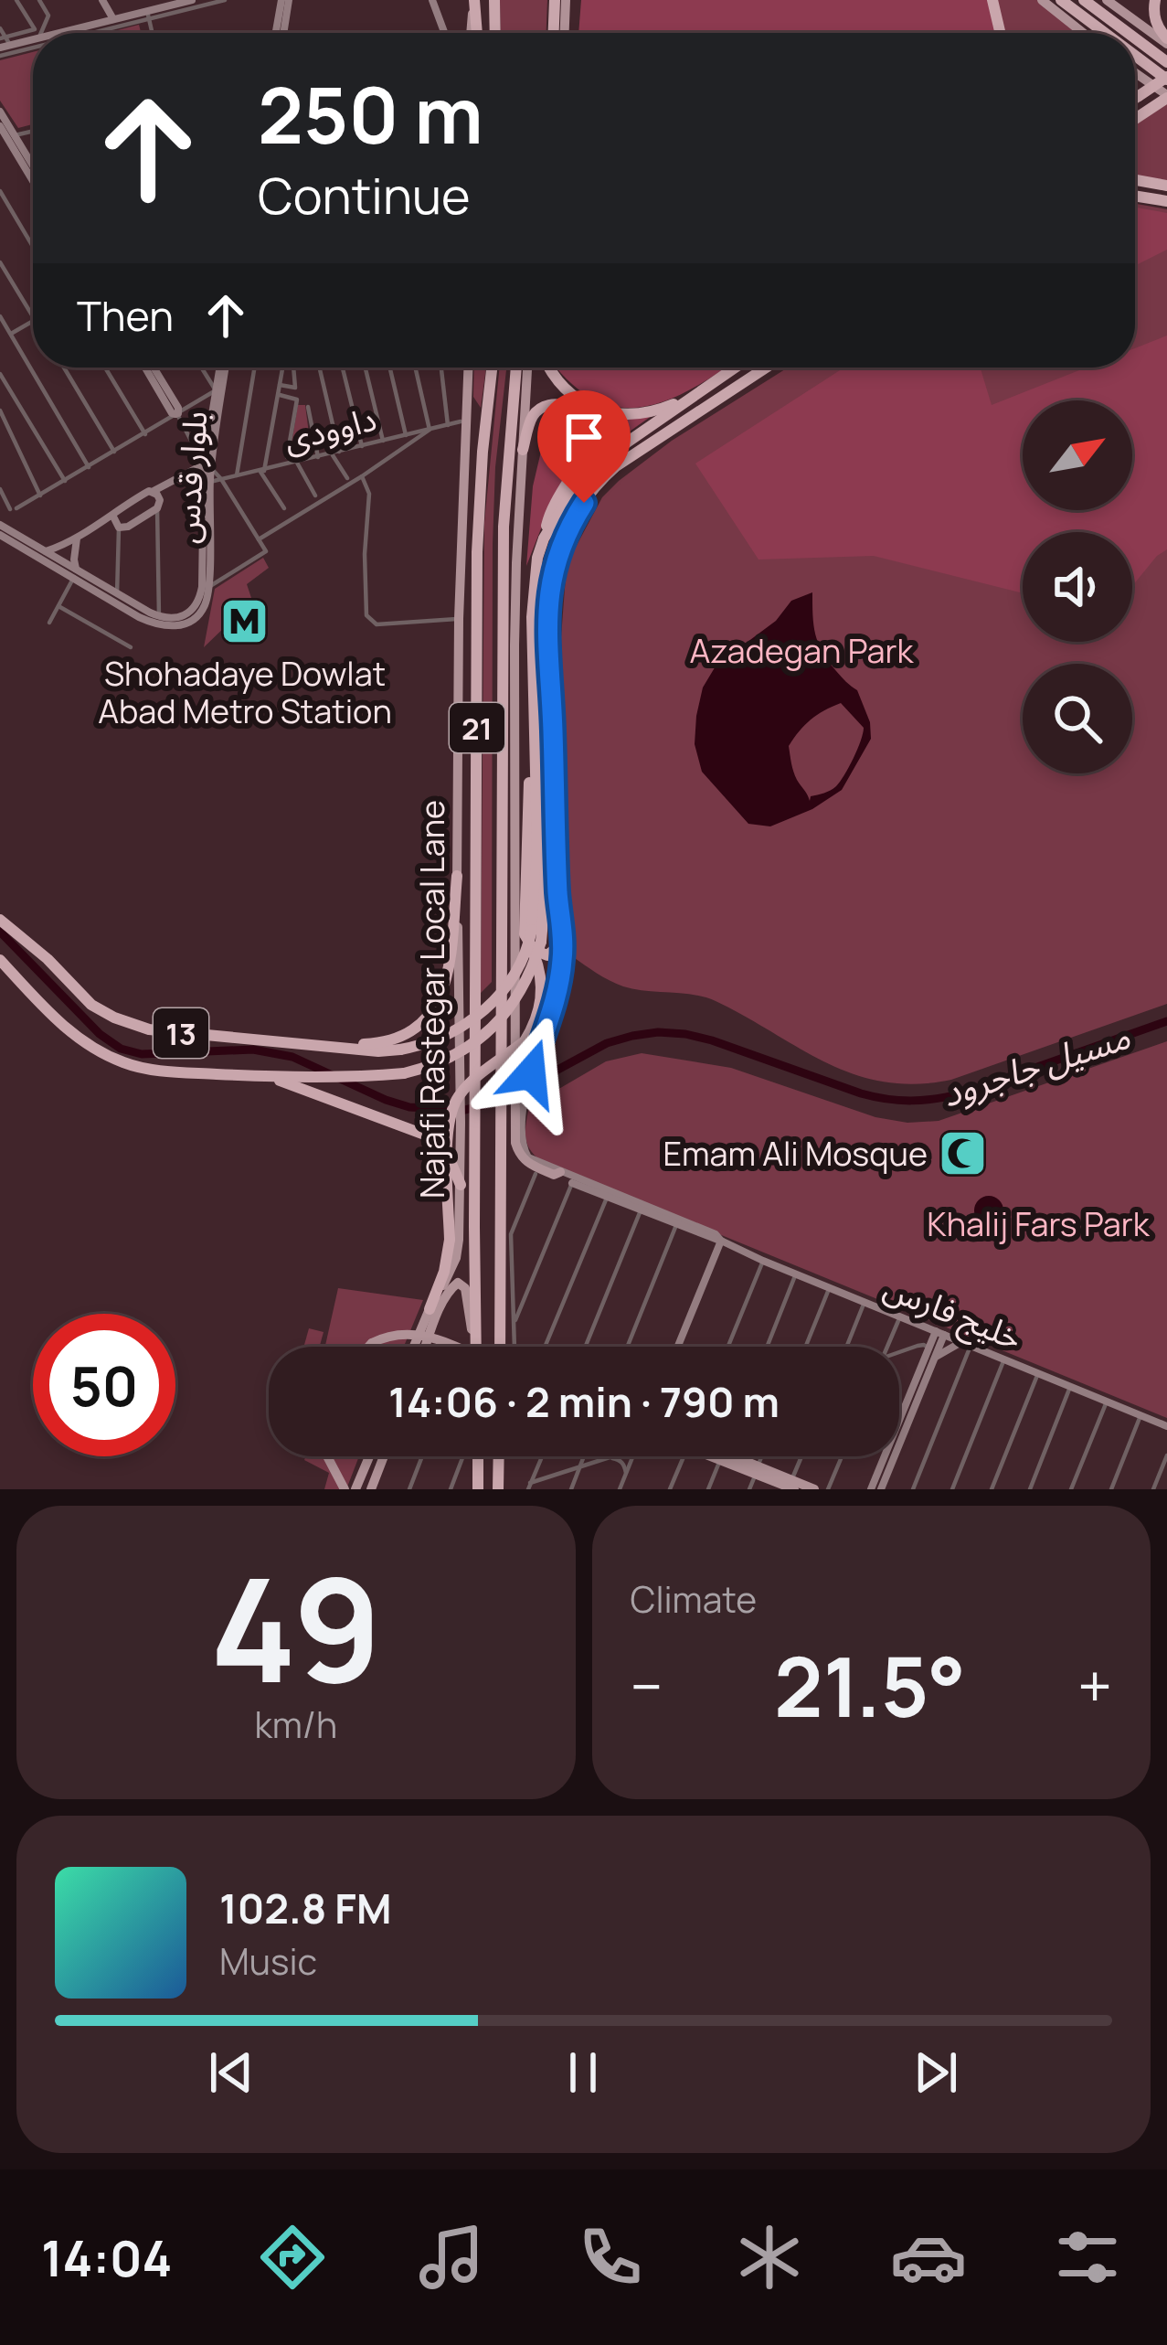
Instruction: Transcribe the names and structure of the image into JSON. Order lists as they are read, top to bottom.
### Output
{
  "streets": {
    "highway": ["21", "13"],
    "main road": ["بلوار قدس", "Najafi Rastegar Local Lane", "خلیج فارس"],
    "street": ["داوودی"]
  },
  "crossings": [
    ["داوودی", "بلوار قدس"]
  ],
  "water": ["مسیل جاجرود"],
  "parks": ["Azadegan Park", "Khalij Fars Park"],
  "places": {
    "metro station": ["Shohadaye Dowlat Abad Metro Station"],
    "mosque": ["Emam Ali Mosque"]
  },
  "north": "top right",
  "page": {
    "turn": ["250 m", "Continue"],
    "then": "Then",
    "limit": "50",
    "trip": "14:06 · 2 min · 790 m",
    "tile": [
      ["49", "km/h"],
      "Climate"
    ],
    "heat": ["−", "21.5°", "+"],
    "song": ["102.8 FM", "Music"],
    "tabs": "14:04"
  }
}
